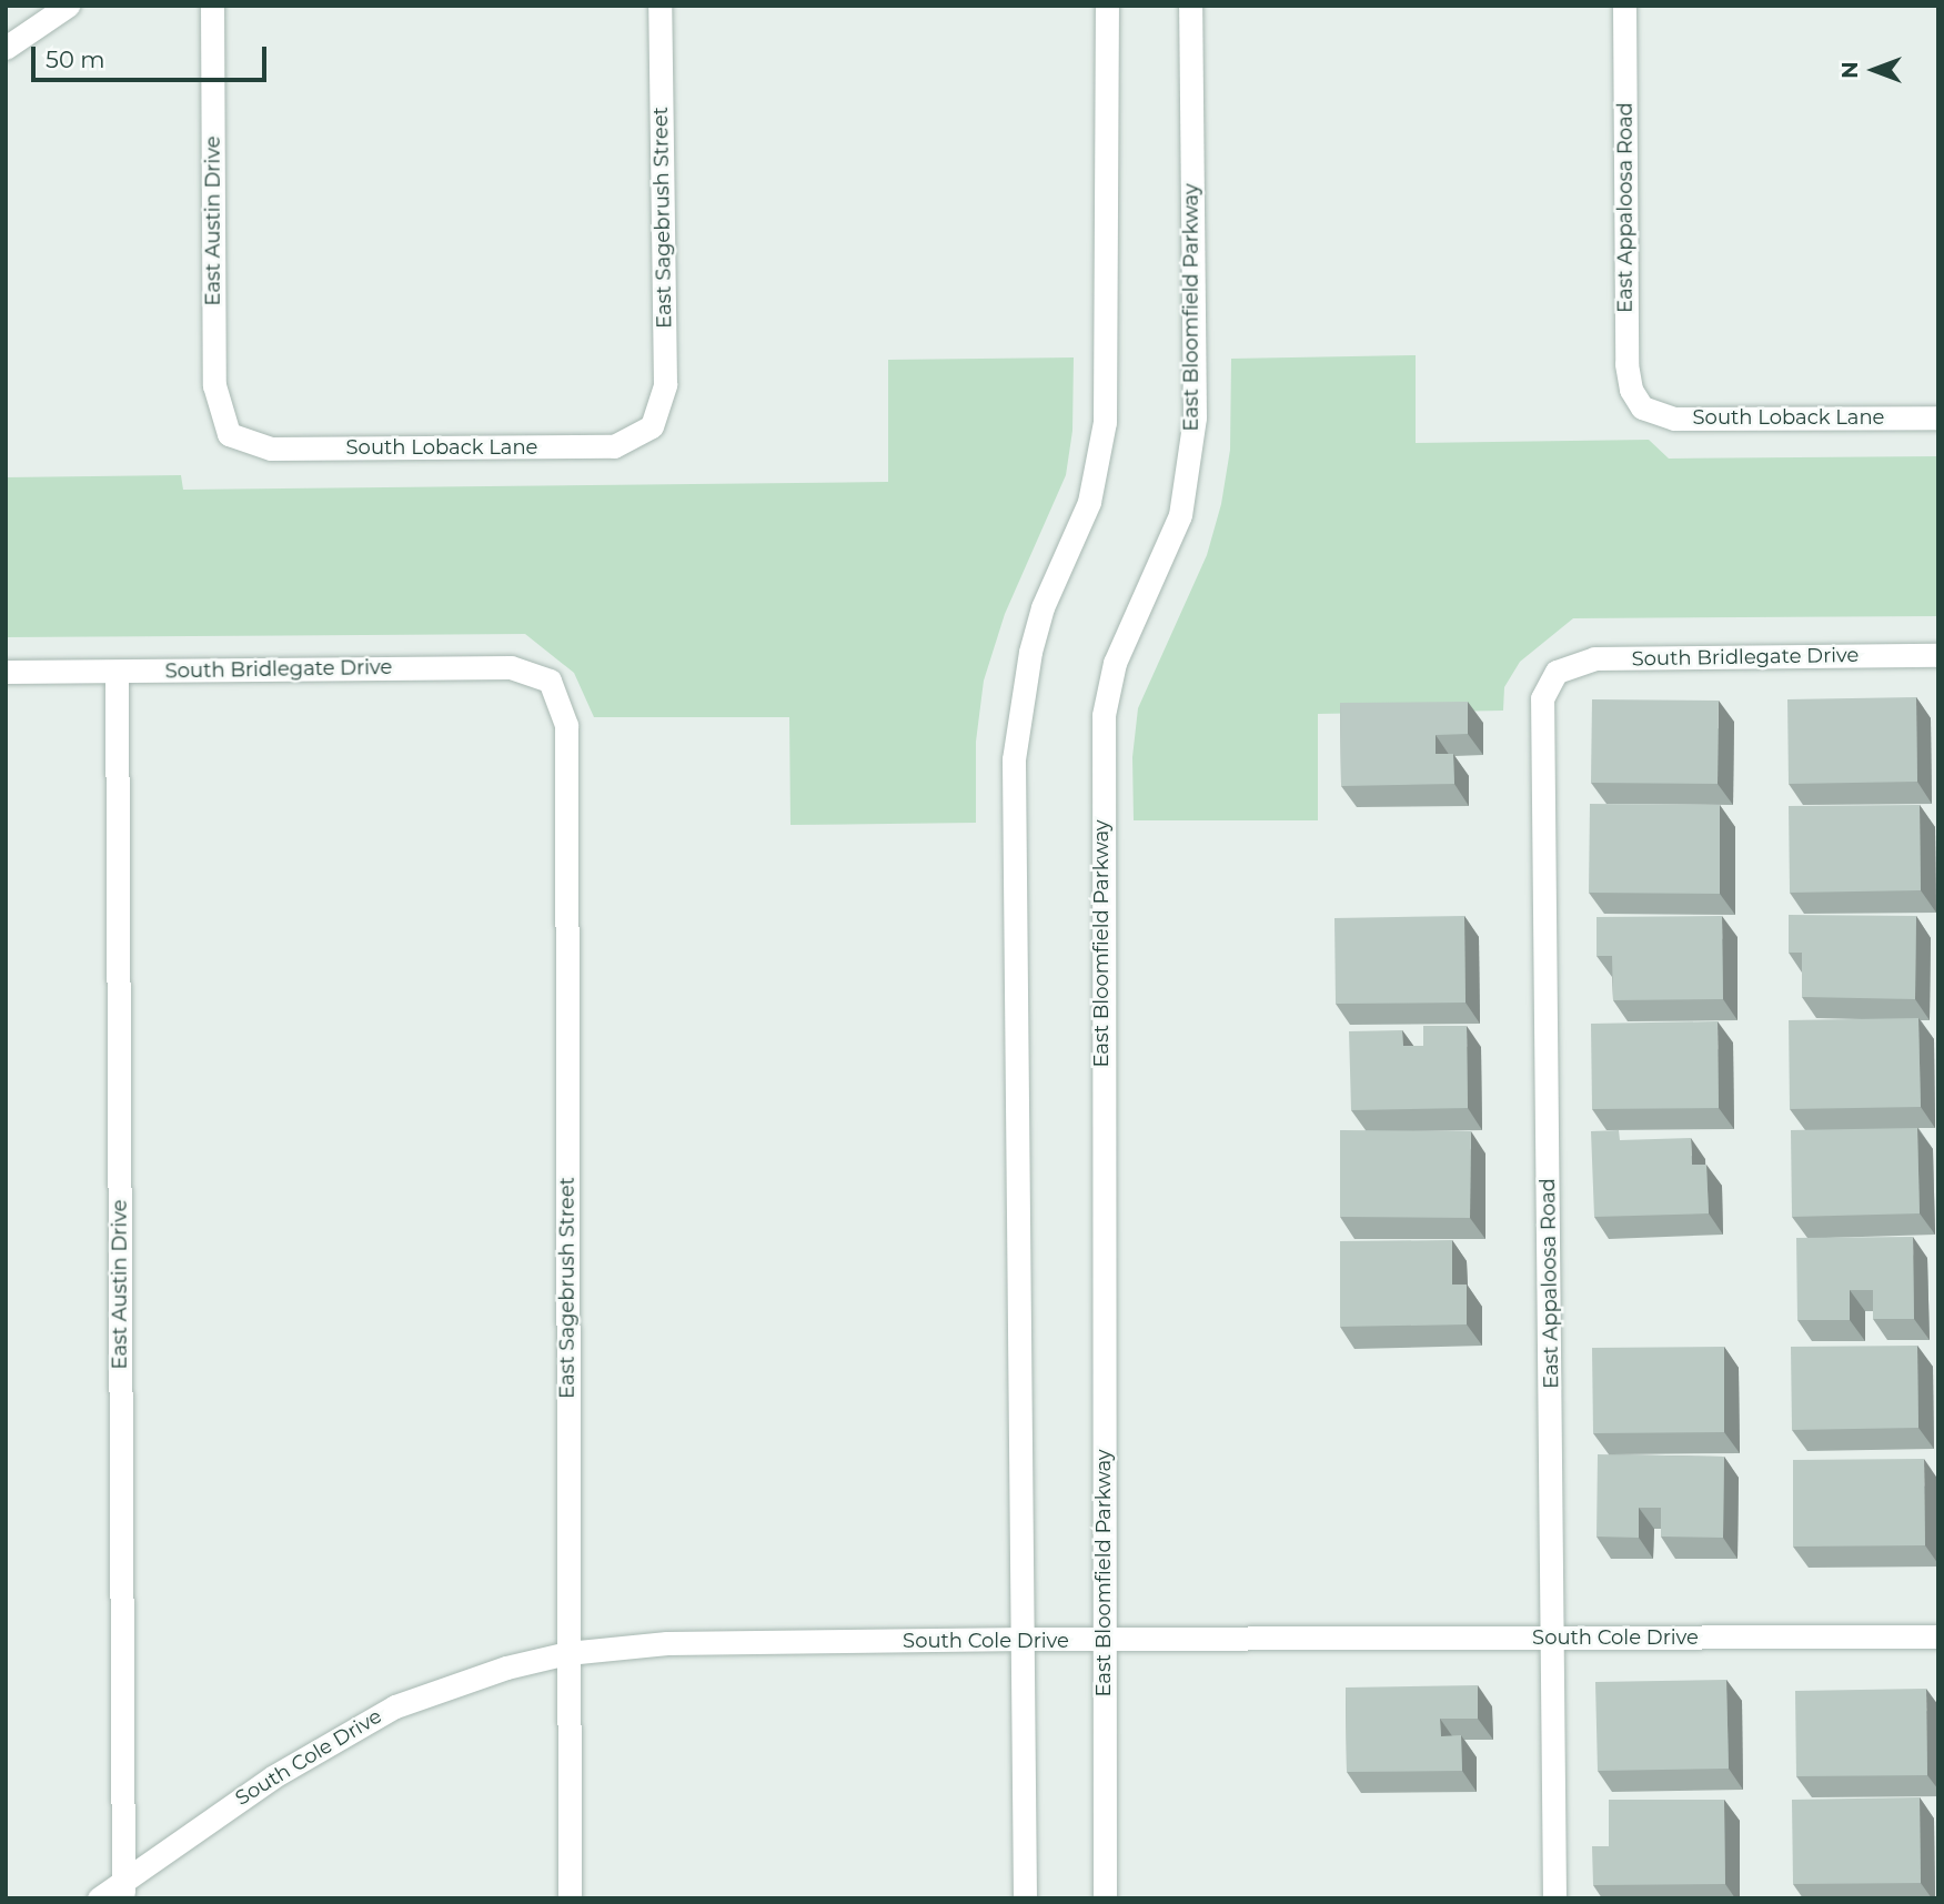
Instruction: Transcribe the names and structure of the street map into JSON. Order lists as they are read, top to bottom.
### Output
{
  "streets": {
    "street": [
      "East Appaloosa Road",
      "East Sagebrush Street",
      "East Austin Drive",
      "East Bloomfield Parkway",
      "South Loback Lane",
      "South Bridlegate Drive",
      "South Cole Drive"
    ]
  },
  "crossings": [
    ["East Appaloosa Road", "South Loback Lane"],
    ["East Appaloosa Road", "South Bridlegate Drive"],
    ["East Appaloosa Road", "South Cole Drive"],
    ["East Sagebrush Street", "South Loback Lane"],
    ["East Sagebrush Street", "South Bridlegate Drive"],
    ["East Sagebrush Street", "South Cole Drive"],
    ["East Austin Drive", "South Loback Lane"],
    ["East Austin Drive", "South Bridlegate Drive"],
    ["East Austin Drive", "South Cole Drive"],
    ["East Bloomfield Parkway", "South Cole Drive"]
  ],
  "scale_bar": "50 m",
  "north": "left"
}
